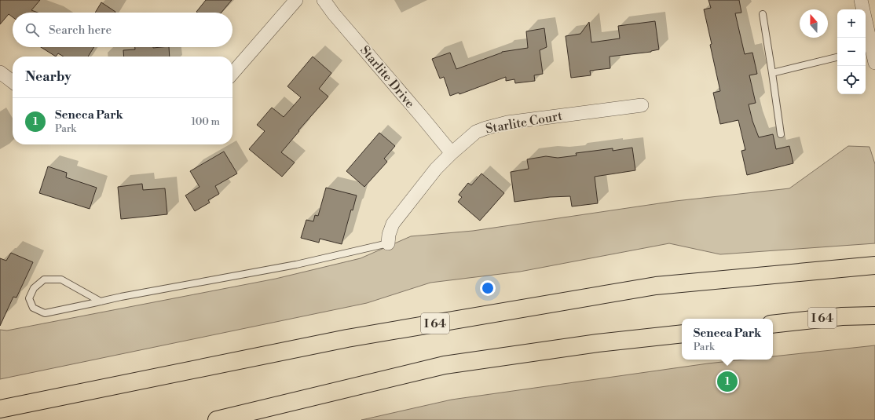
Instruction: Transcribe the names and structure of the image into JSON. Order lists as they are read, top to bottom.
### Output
{
  "streets": {
    "highway": ["I 64"],
    "street": ["Starlite Drive", "Starlite Court"]
  },
  "crossings": [
    ["Starlite Drive", "Starlite Court"]
  ],
  "north": "top",
  "page": {
    "map_buttons": ["+", "−"],
    "search": "Search here",
    "heading": "Nearby",
    "list": [
      {
        "mark": "1",
        "name": "Seneca Park",
        "note": "Park",
        "value": "100 m"
      }
    ],
    "popup": ["Seneca Park", "Park"],
    "pins": "1"
  }
}
